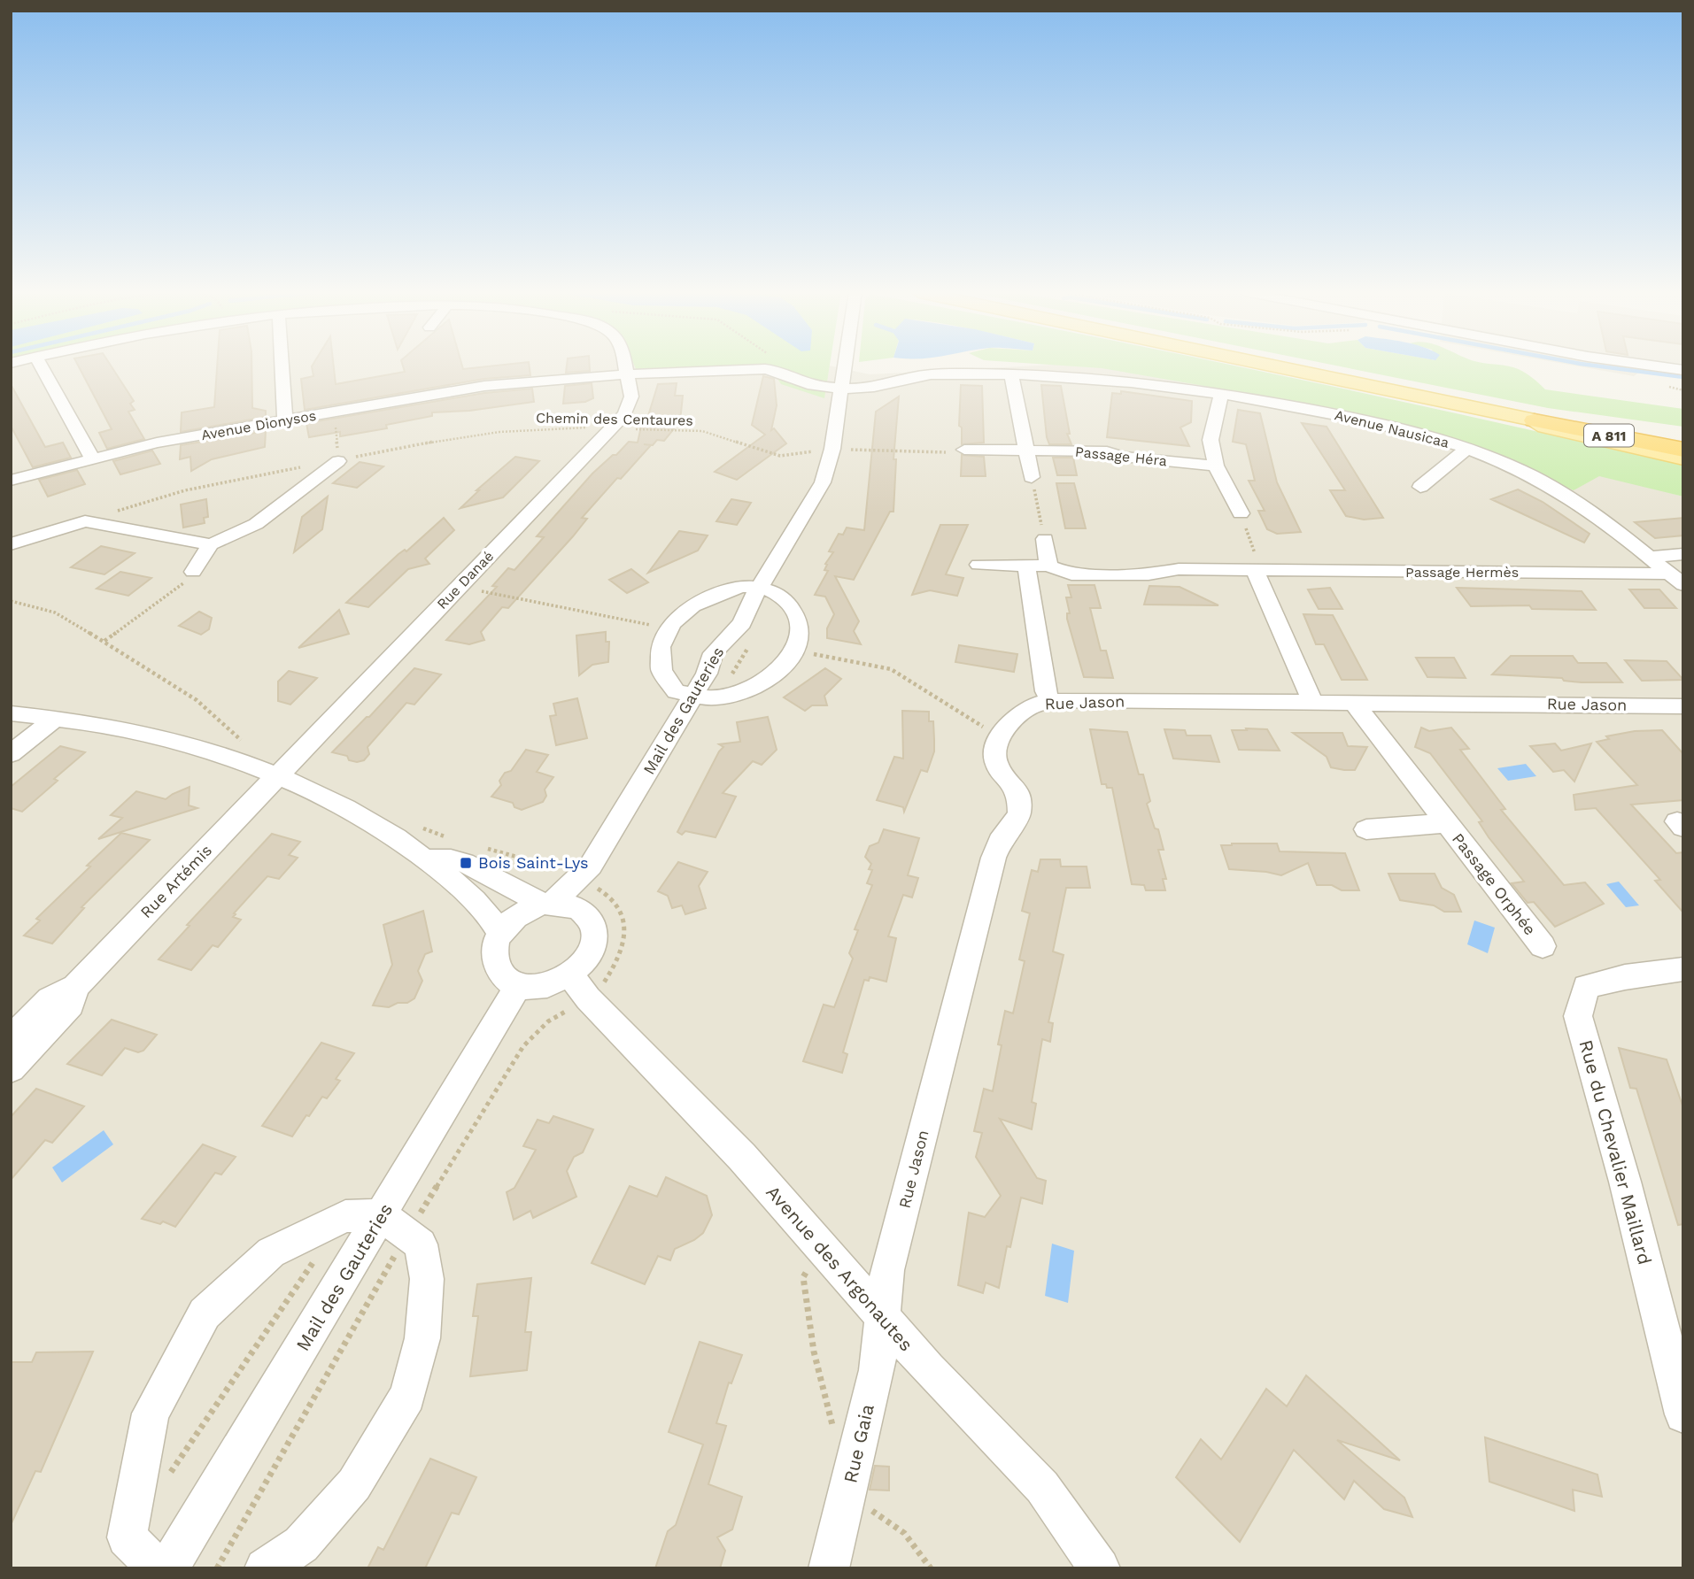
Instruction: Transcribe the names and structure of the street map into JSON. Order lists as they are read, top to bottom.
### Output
{
  "streets": {
    "highway": ["A 811"],
    "street": [
      "Avenue Dionysos",
      "Avenue Nausicaa",
      "Passage Héra",
      "Passage Hermès",
      "Rue Danaé",
      "Rue Jason",
      "Mail des Gauteries",
      "Rue Artémis",
      "Passage Orphée",
      "Rue du Chevalier Maillard",
      "Avenue des Argonautes",
      "Rue Gaia"
    ],
    "path": ["Chemin des Centaures"]
  },
  "crossings": [
    ["Chemin des Centaures", "Passage Héra"],
    ["Chemin des Centaures", "Rue Danaé"],
    ["Chemin des Centaures", "Mail des Gauteries"],
    ["Avenue Dionysos", "Avenue Nausicaa"],
    ["Avenue Dionysos", "Rue Danaé"],
    ["Avenue Dionysos", "Mail des Gauteries"],
    ["Avenue Nausicaa", "Passage Hermès"],
    ["Avenue Nausicaa", "Mail des Gauteries"],
    ["Rue Danaé", "Rue Artémis"],
    ["Rue Jason", "Passage Orphée"],
    ["Rue Jason", "Avenue des Argonautes"],
    ["Rue Jason", "Rue Gaia"],
    ["Mail des Gauteries", "Avenue des Argonautes"],
    ["Avenue des Argonautes", "Rue Gaia"]
  ],
  "places": {
    "transit": ["Bois Saint-Lys"]
  }
}
